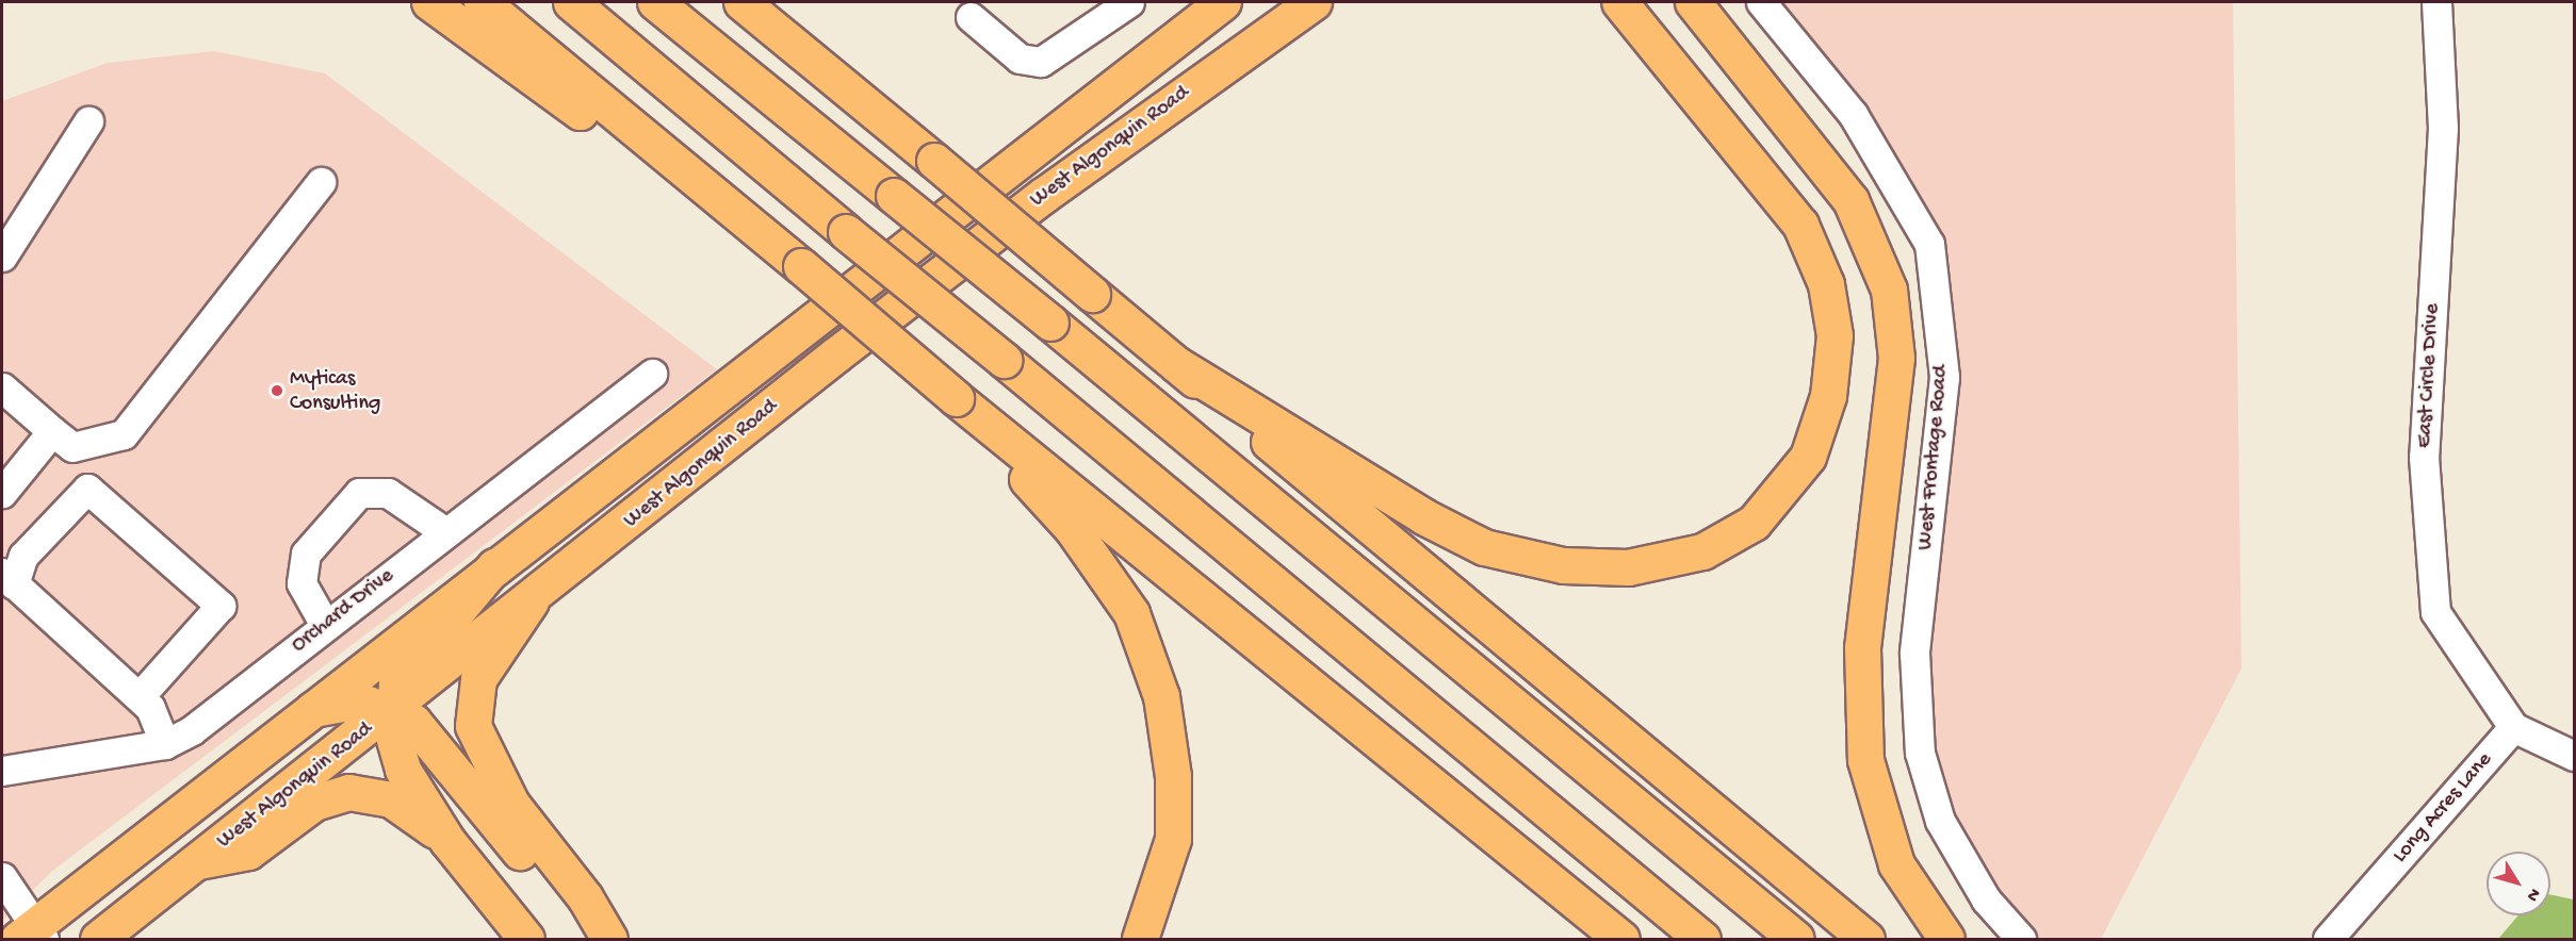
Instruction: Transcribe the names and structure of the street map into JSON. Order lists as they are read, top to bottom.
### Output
{
  "streets": {
    "main road": ["West Algonquin Road"],
    "street": [
      "East Circle Drive",
      "West Frontage Road",
      "Orchard Drive",
      "Long Acres Lane"
    ]
  },
  "crossings": [
    ["East Circle Drive", "Long Acres Lane"]
  ],
  "places": ["Myticas Consulting"],
  "north": "bottom right"
}
